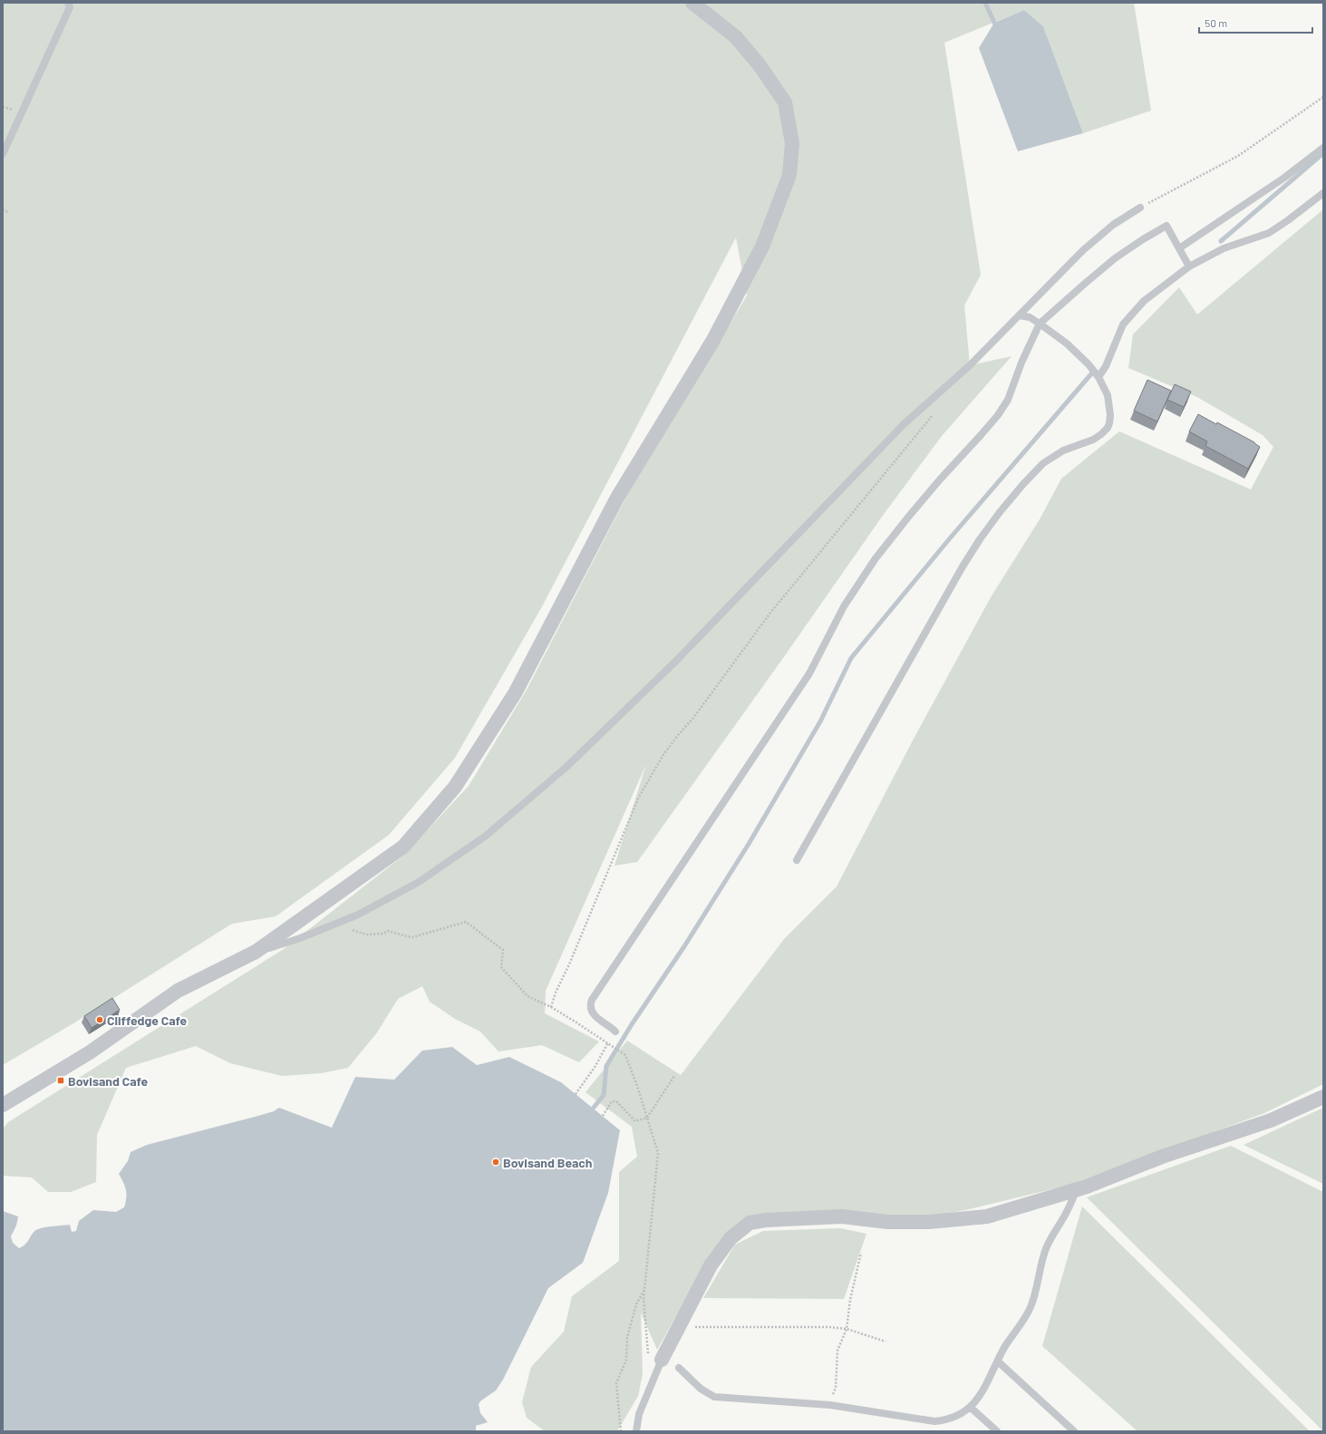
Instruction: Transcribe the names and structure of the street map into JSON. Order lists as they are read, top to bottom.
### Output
{
  "places": {
    "other": ["Cliffedge Cafe", "Bovisand Beach"],
    "transit": ["Bovisand Cafe"]
  },
  "scale_bar": "50 m"
}
